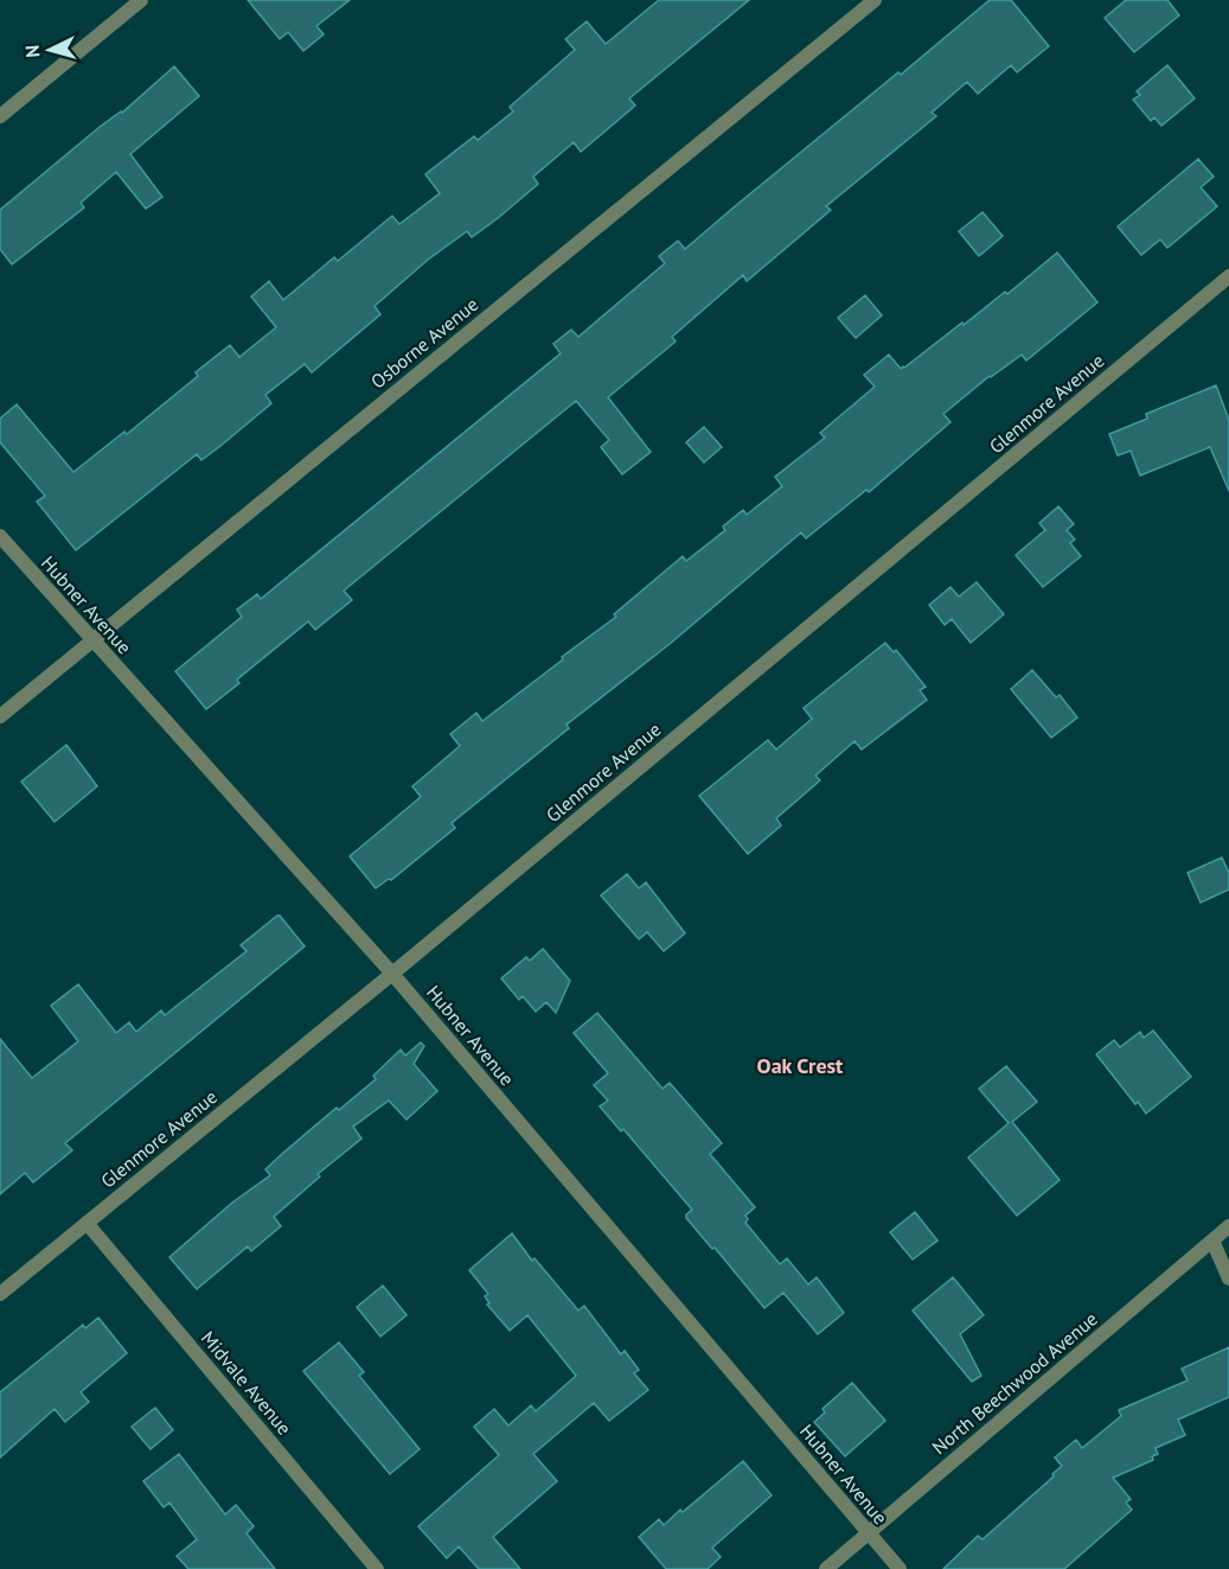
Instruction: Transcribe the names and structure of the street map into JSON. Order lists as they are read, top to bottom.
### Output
{
  "streets": {
    "street": [
      "Osborne Avenue",
      "Glenmore Avenue",
      "Hubner Avenue",
      "Midvale Avenue",
      "North Beechwood Avenue"
    ]
  },
  "crossings": [
    ["Osborne Avenue", "Hubner Avenue"],
    ["Glenmore Avenue", "Hubner Avenue"],
    ["Glenmore Avenue", "Midvale Avenue"],
    ["Hubner Avenue", "North Beechwood Avenue"]
  ],
  "districts": ["Oak Crest"],
  "north": "left"
}
